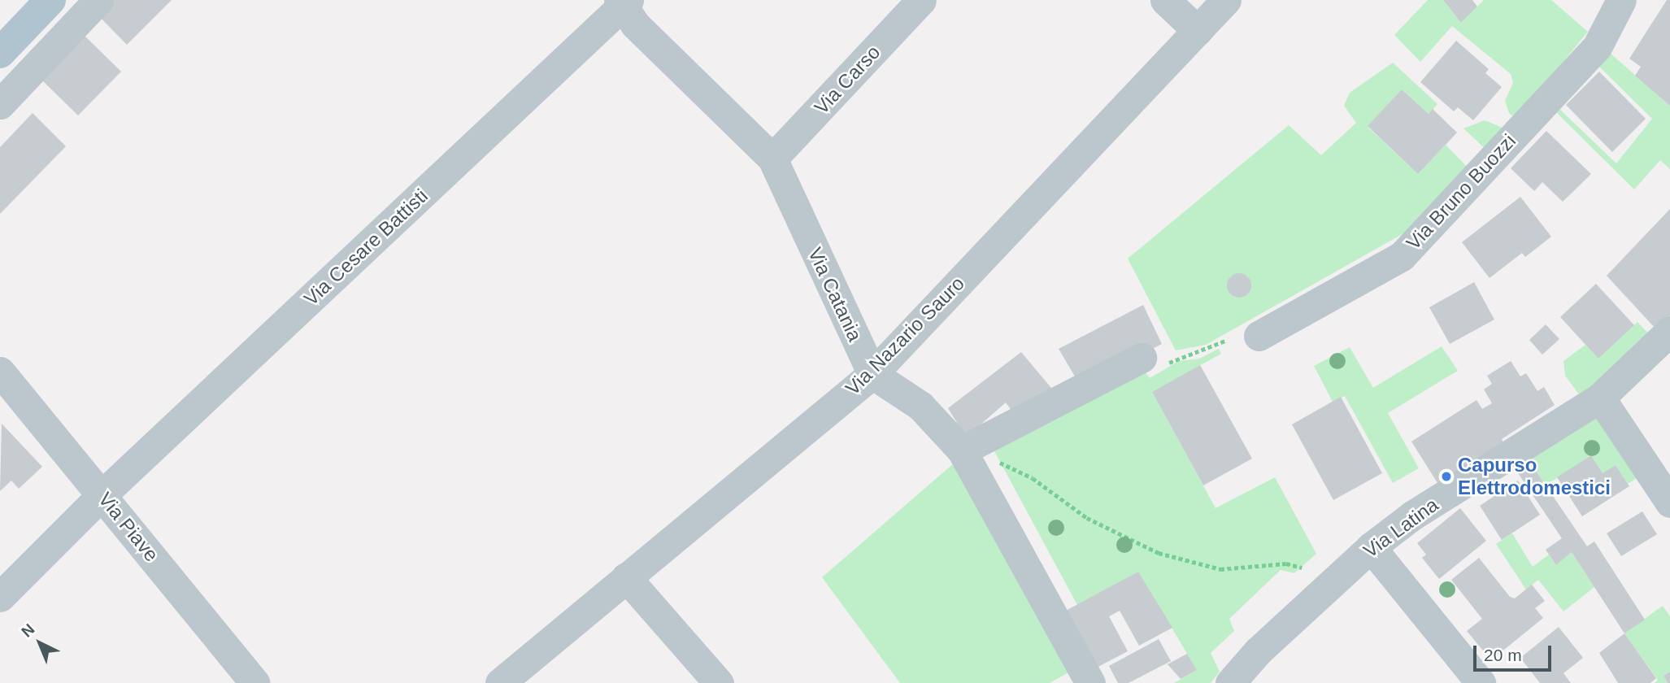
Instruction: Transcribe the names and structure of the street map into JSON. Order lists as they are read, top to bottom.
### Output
{
  "streets": {
    "street": [
      "Via Carso",
      "Via Bruno Buozzi",
      "Via Cesare Battisti",
      "Via Catania",
      "Via Nazario Sauro",
      "Via Piave",
      "Via Latina"
    ]
  },
  "crossings": [
    ["Via Carso", "Via Catania"],
    ["Via Cesare Battisti", "Via Catania"],
    ["Via Cesare Battisti", "Via Piave"],
    ["Via Catania", "Via Nazario Sauro"]
  ],
  "places": ["Capurso Elettrodomestici"],
  "scale_bar": "20 m",
  "north": "top left"
}
